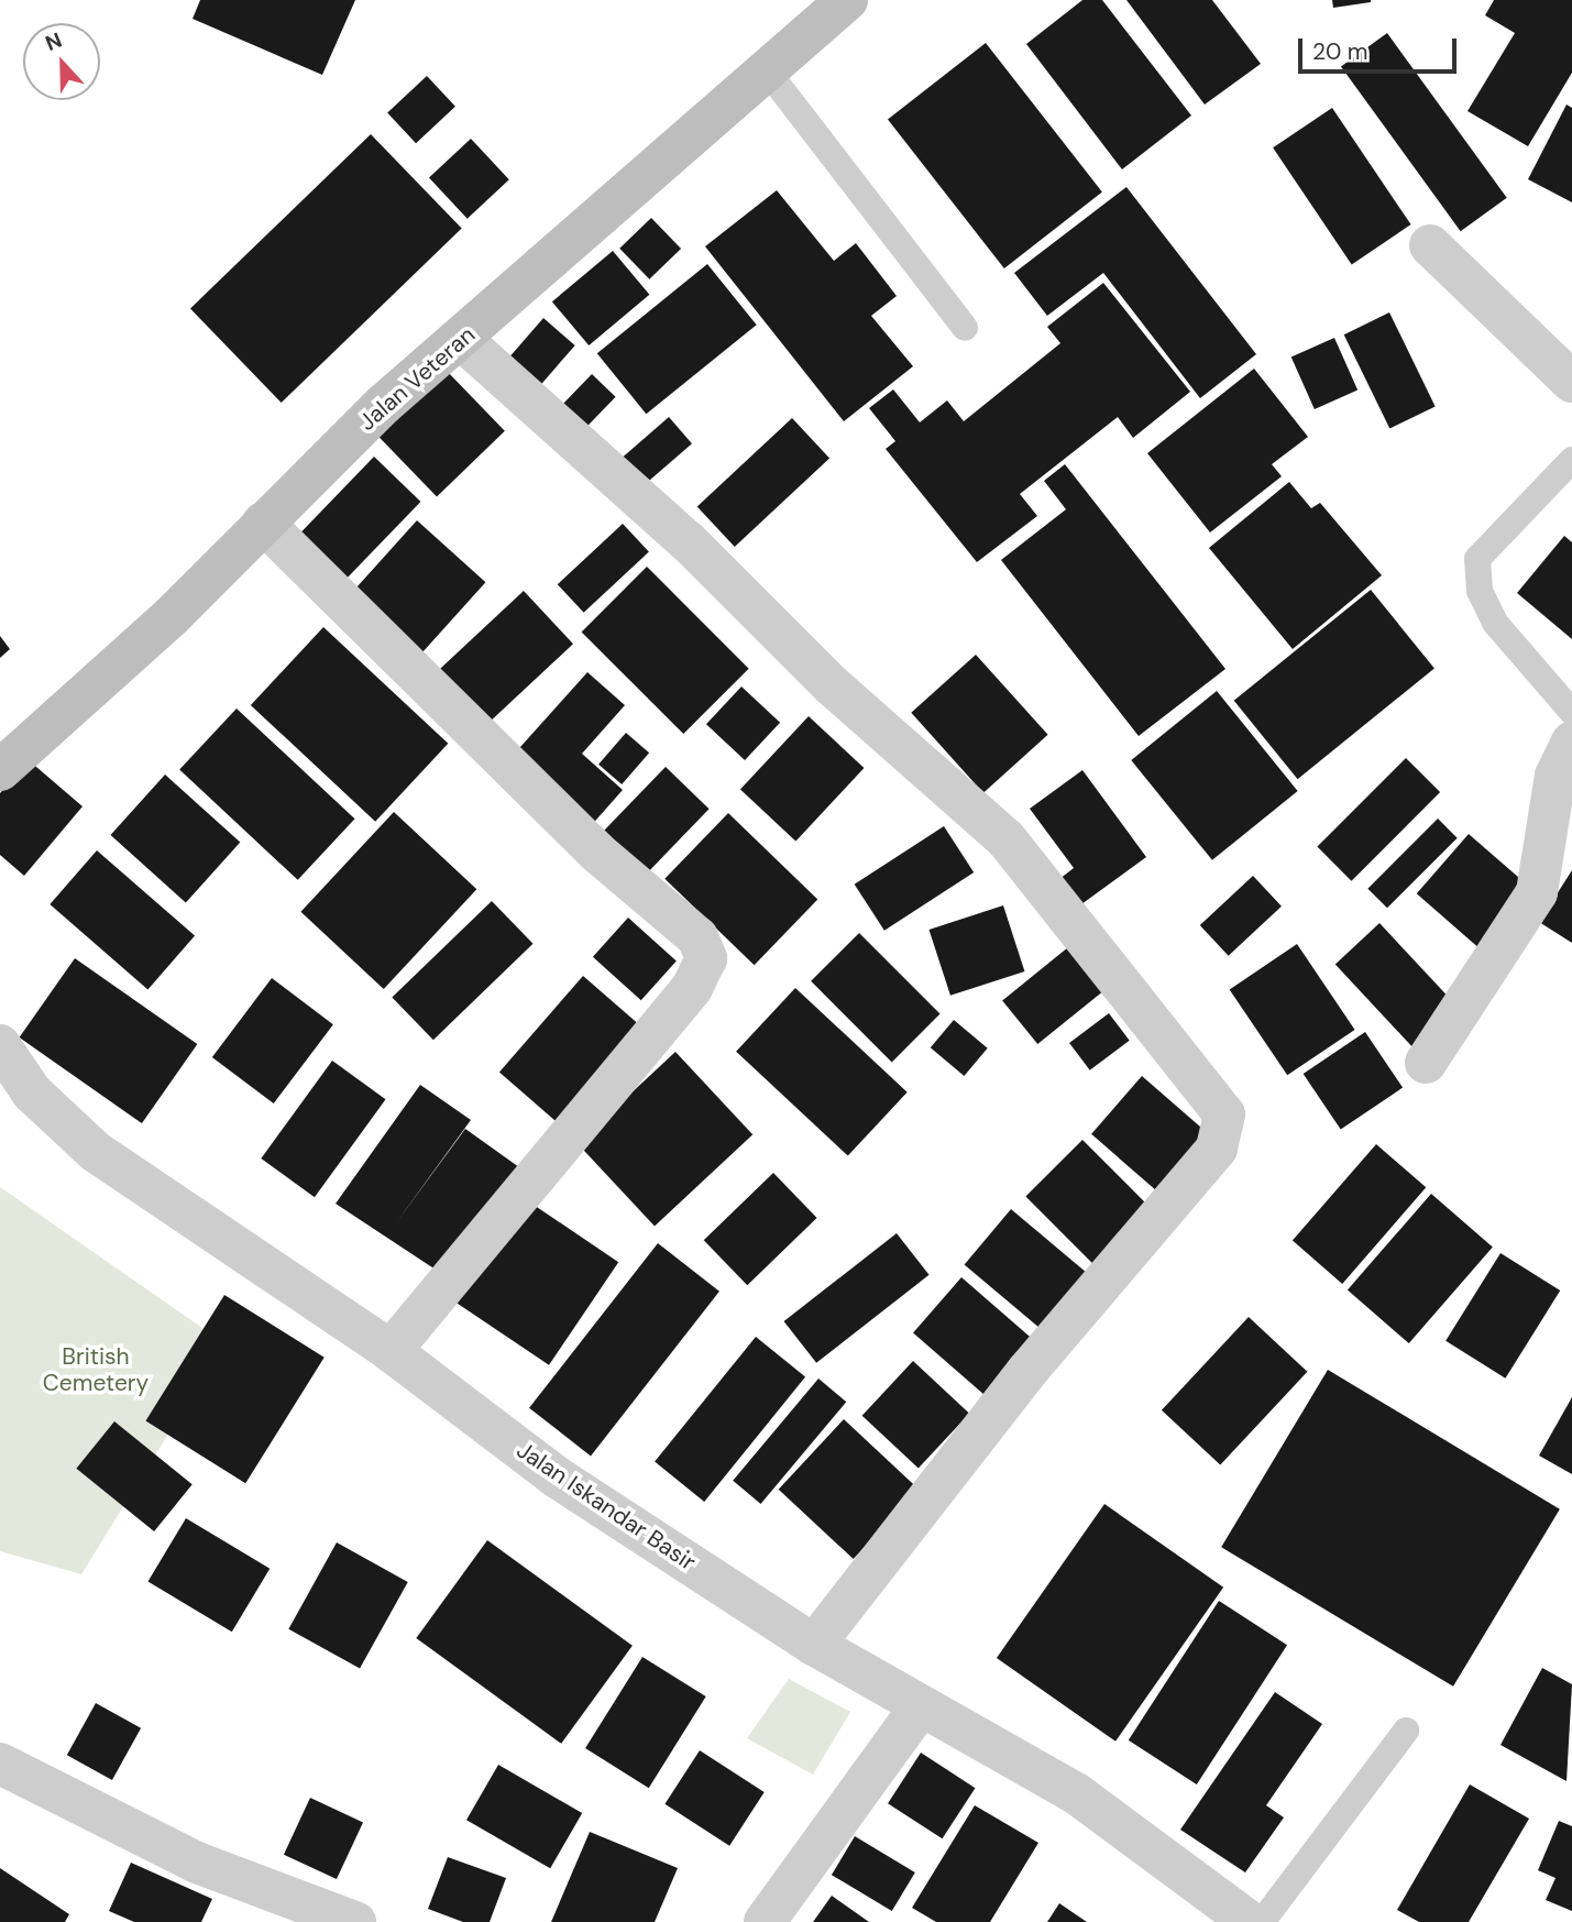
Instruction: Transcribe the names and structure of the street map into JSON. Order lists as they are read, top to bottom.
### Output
{
  "streets": {
    "street": ["Jalan Veteran", "Jalan Iskandar Basir"]
  },
  "parks": ["British Cemetery"],
  "scale_bar": "20 m",
  "north": "top"
}
